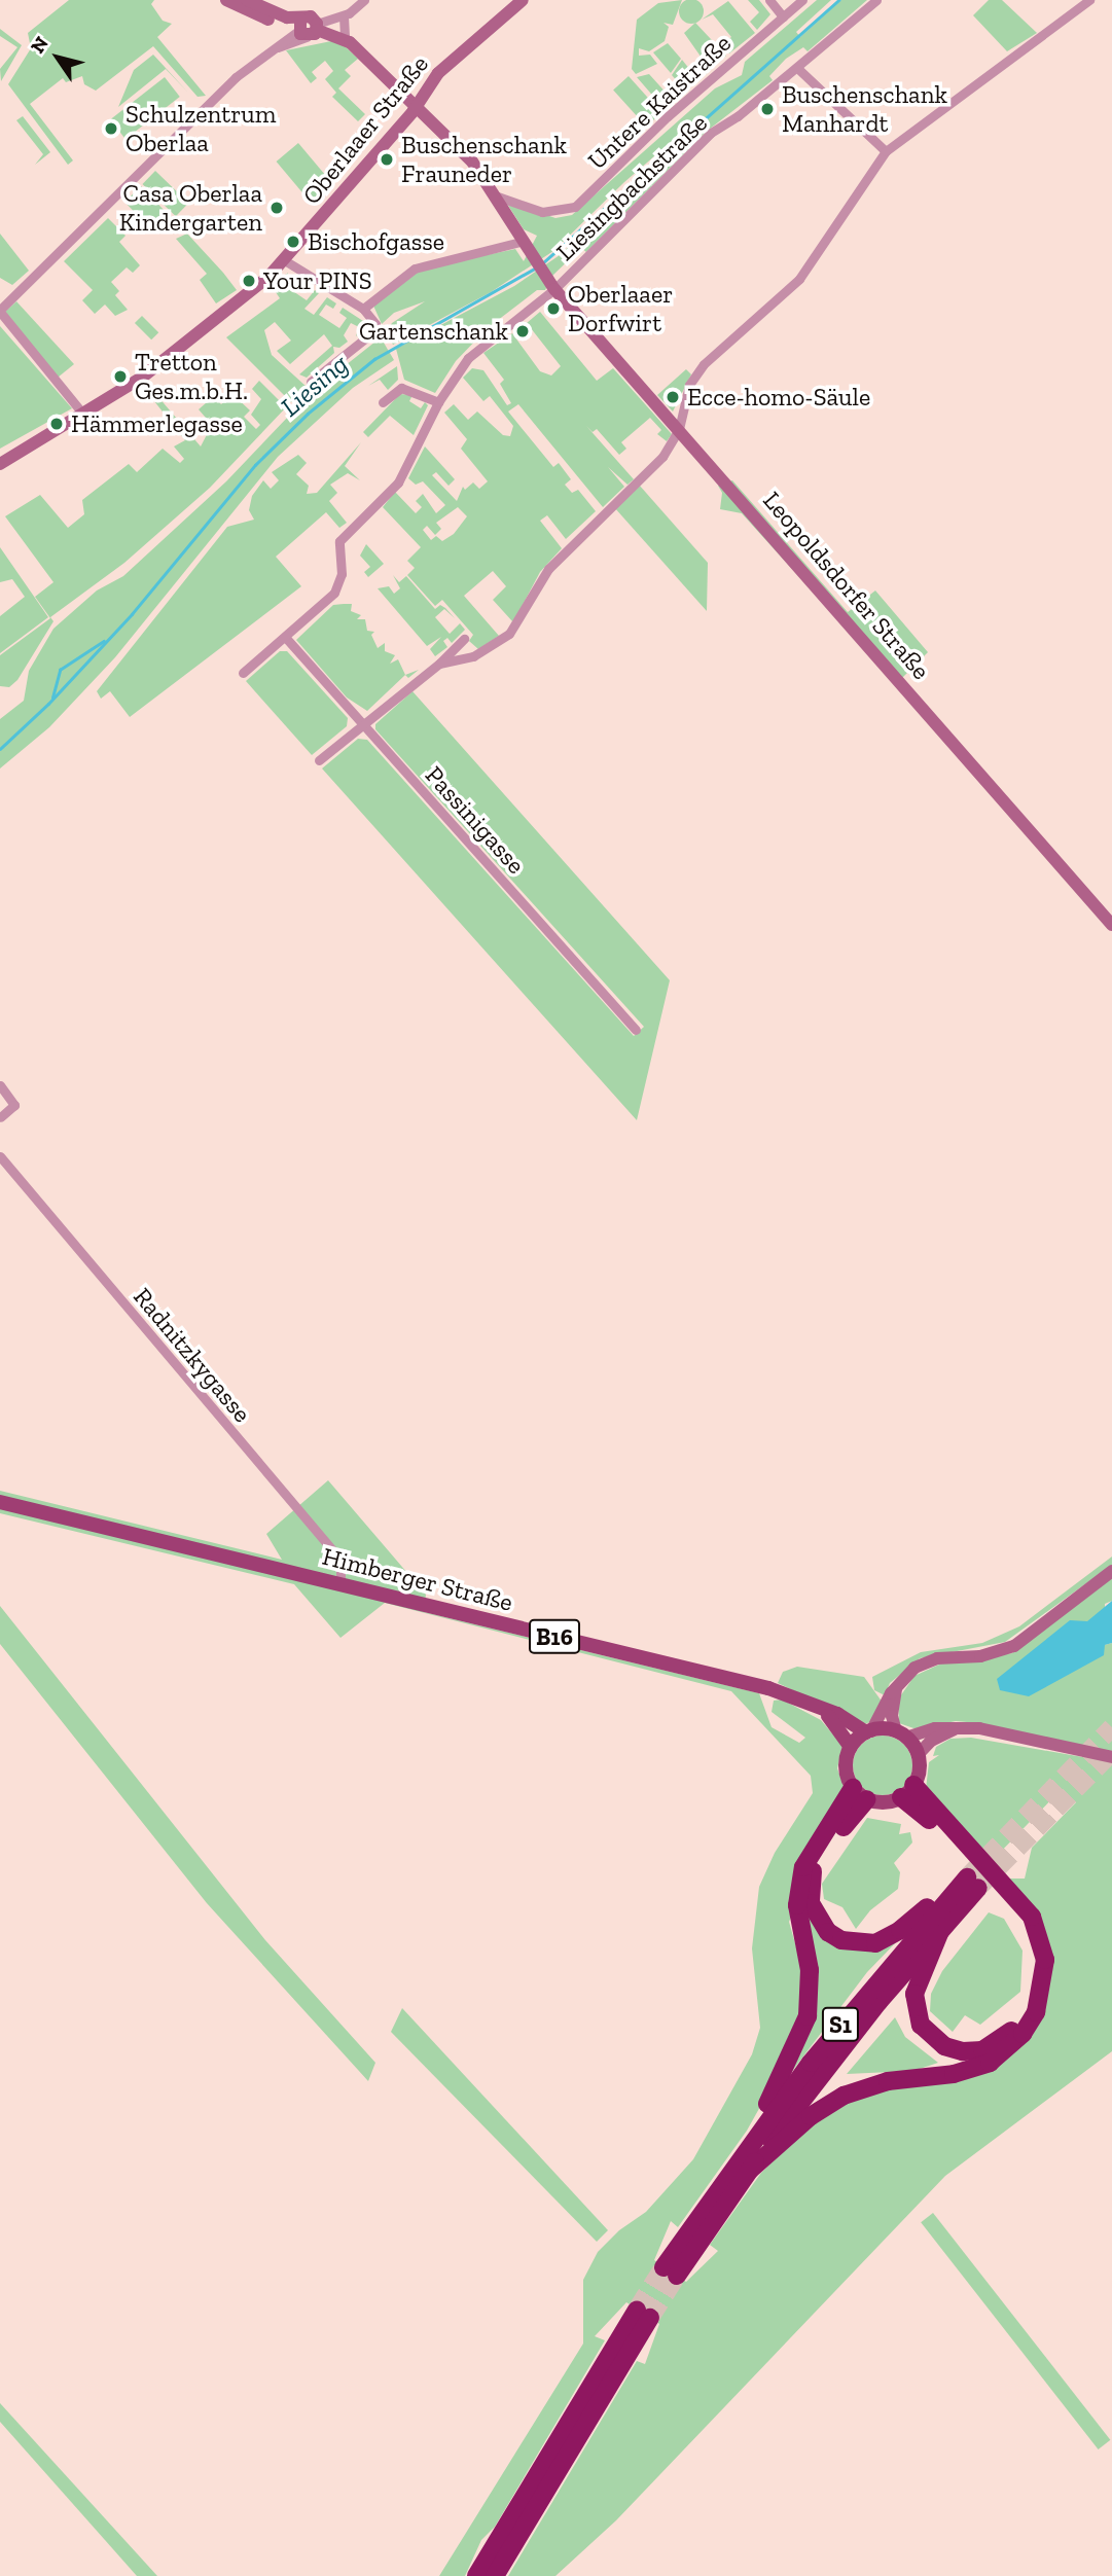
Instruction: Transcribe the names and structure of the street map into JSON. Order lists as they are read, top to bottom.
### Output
{
  "streets": {
    "highway": ["S1"],
    "main road": [
      "Oberlaaer Straße",
      "Leopoldsdorfer Straße",
      "Himberger Straße",
      "B16"
    ],
    "street": [
      "Untere Kaistraße",
      "Liesingbachstraße",
      "Passinigasse",
      "Radnitzkygasse"
    ]
  },
  "crossings": [
    ["Liesingbachstraße", "Leopoldsdorfer Straße"],
    ["Liesingbachstraße", "Passinigasse"],
    ["Radnitzkygasse", "Himberger Straße"]
  ],
  "water": ["Liesing"],
  "places": [
    "Buschenschank Manhardt",
    "Schulzentrum Oberlaa",
    "Buschenschank Frauneder",
    "Casa Oberlaa Kindergarten",
    "Bischofgasse",
    "Your PINS",
    "Oberlaaer Dorfwirt",
    "Gartenschank",
    "Tretton Ges.m.b.H.",
    "Ecce-homo-Säule",
    "Hämmerlegasse"
  ],
  "north": "top left"
}
